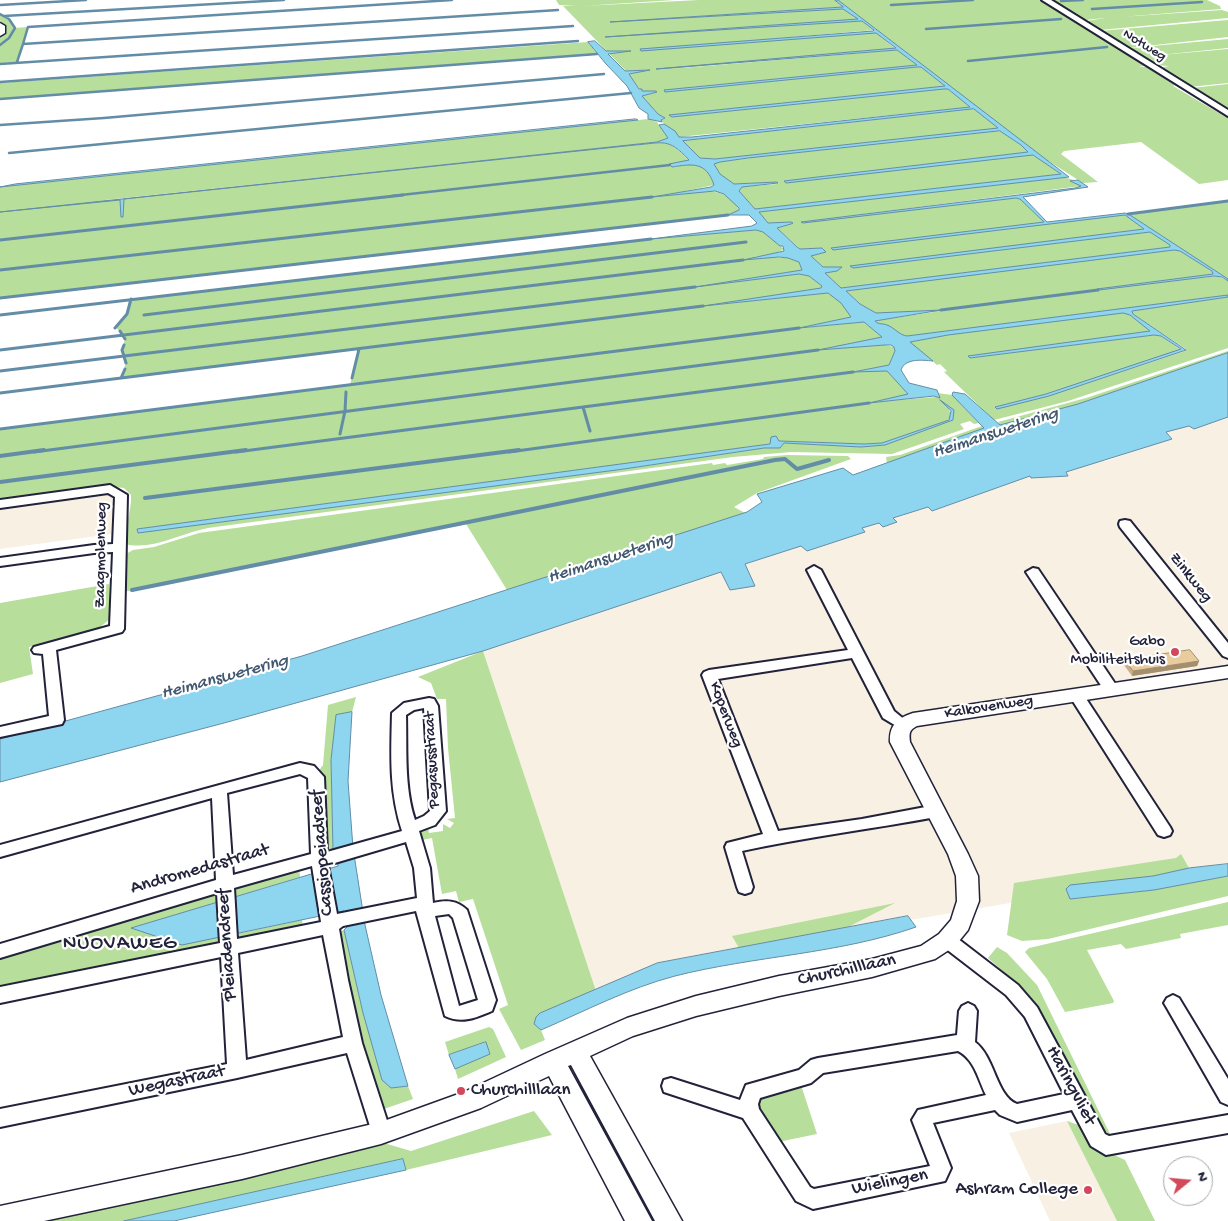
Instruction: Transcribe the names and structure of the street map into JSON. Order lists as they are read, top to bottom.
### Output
{
  "streets": {
    "street": [
      "Notweg",
      "Zaagmolenweg",
      "Zinkweg",
      "Kalkovenweg",
      "Koperweg",
      "Pegasusstraat",
      "Cassiopeiadreef",
      "Andromedastraat",
      "Pleiadendreef",
      "Churchilllaan",
      "Wegastraat",
      "Haringvliet",
      "Wielingen"
    ]
  },
  "crossings": [
    ["Pegasusstraat", "Andromedastraat"],
    ["Cassiopeiadreef", "Andromedastraat"],
    ["Cassiopeiadreef", "Pleiadendreef"],
    ["Cassiopeiadreef", "Churchilllaan"],
    ["Cassiopeiadreef", "Wegastraat"],
    ["Andromedastraat", "Pleiadendreef"],
    ["Pleiadendreef", "Wegastraat"],
    ["Churchilllaan", "Haringvliet"]
  ],
  "districts": ["NUOVAWEG"],
  "water": ["Heimanswetering"],
  "places": ["Gabo Mobiliteitshuis", "Churchilllaan", "Ashram College"],
  "north": "right"
}
